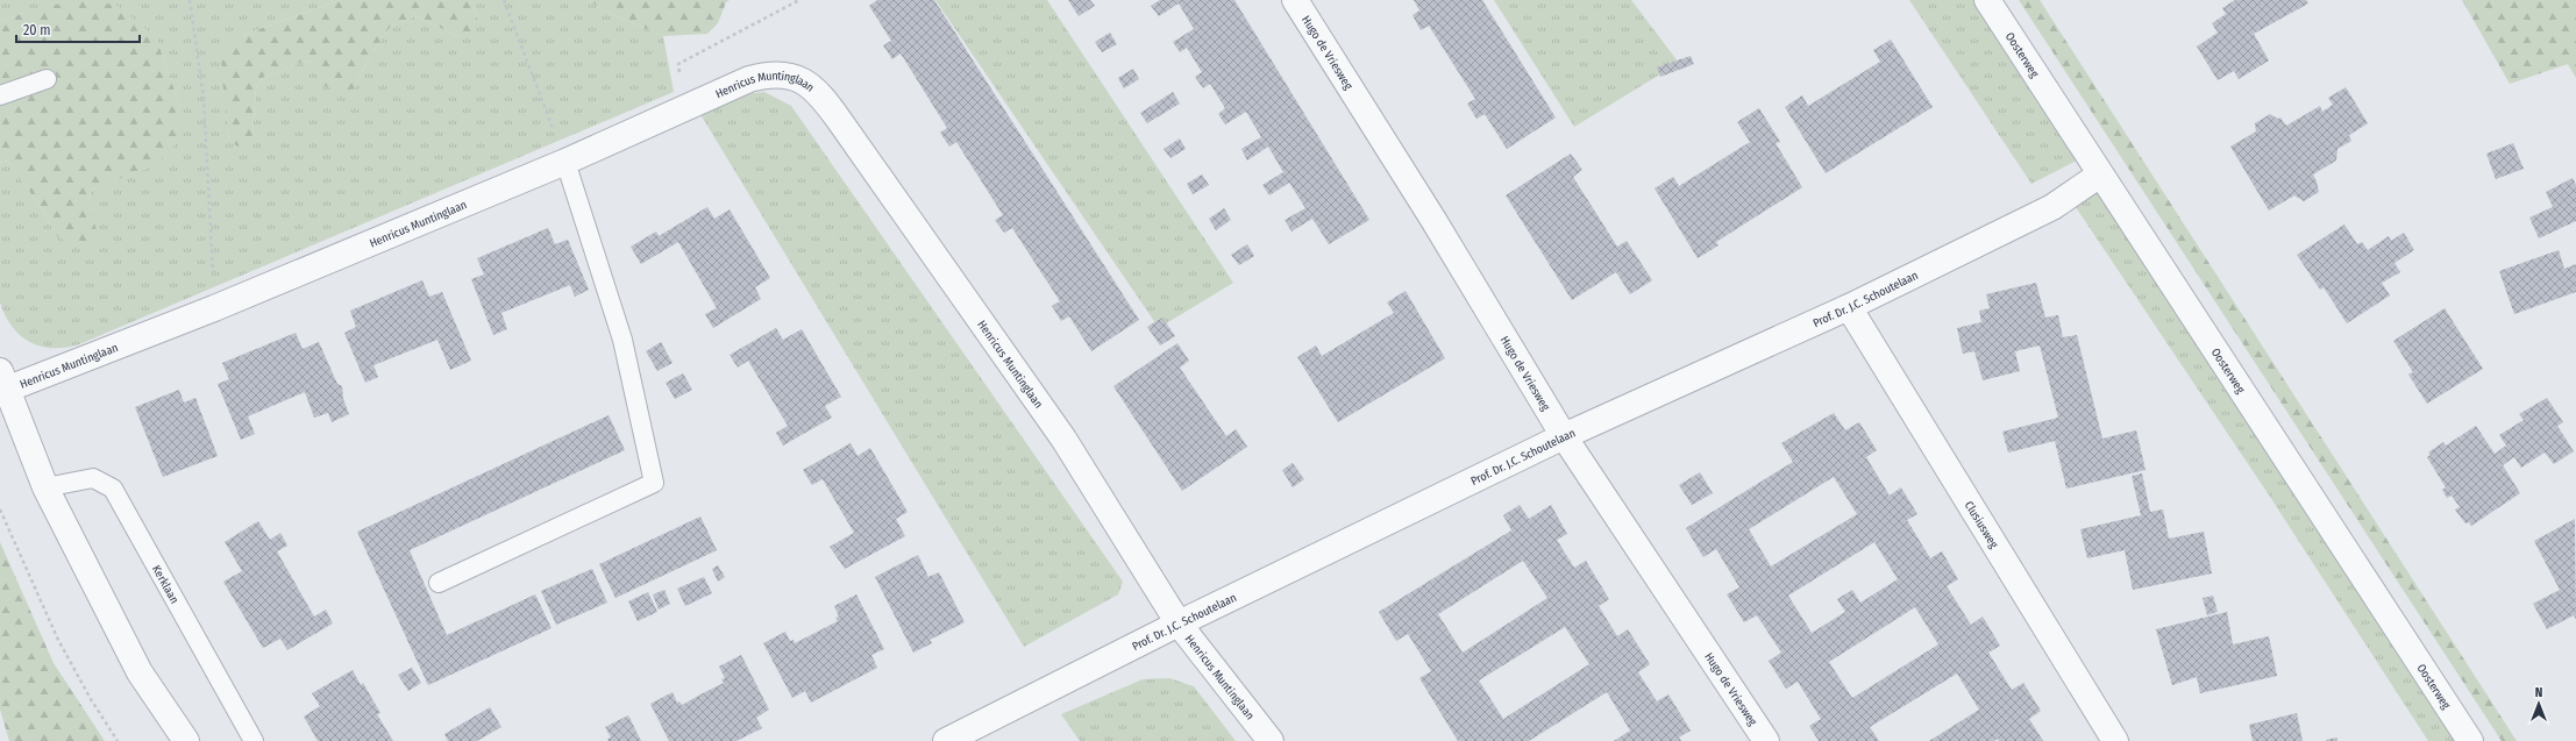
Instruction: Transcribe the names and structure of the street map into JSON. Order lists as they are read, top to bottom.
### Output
{
  "streets": {
    "street": [
      "Hugo de Vriesweg",
      "Oosterweg",
      "Henricus Muntinglaan",
      "Prof. Dr. J.C. Schoutelaan",
      "Clusiusweg"
    ],
    "lane": ["Kerklaan"]
  },
  "crossings": [
    ["Hugo de Vriesweg", "Prof. Dr. J.C. Schoutelaan"],
    ["Oosterweg", "Prof. Dr. J.C. Schoutelaan"],
    ["Henricus Muntinglaan", "Prof. Dr. J.C. Schoutelaan"],
    ["Prof. Dr. J.C. Schoutelaan", "Clusiusweg"]
  ],
  "scale_bar": "20 m",
  "north": "top"
}
